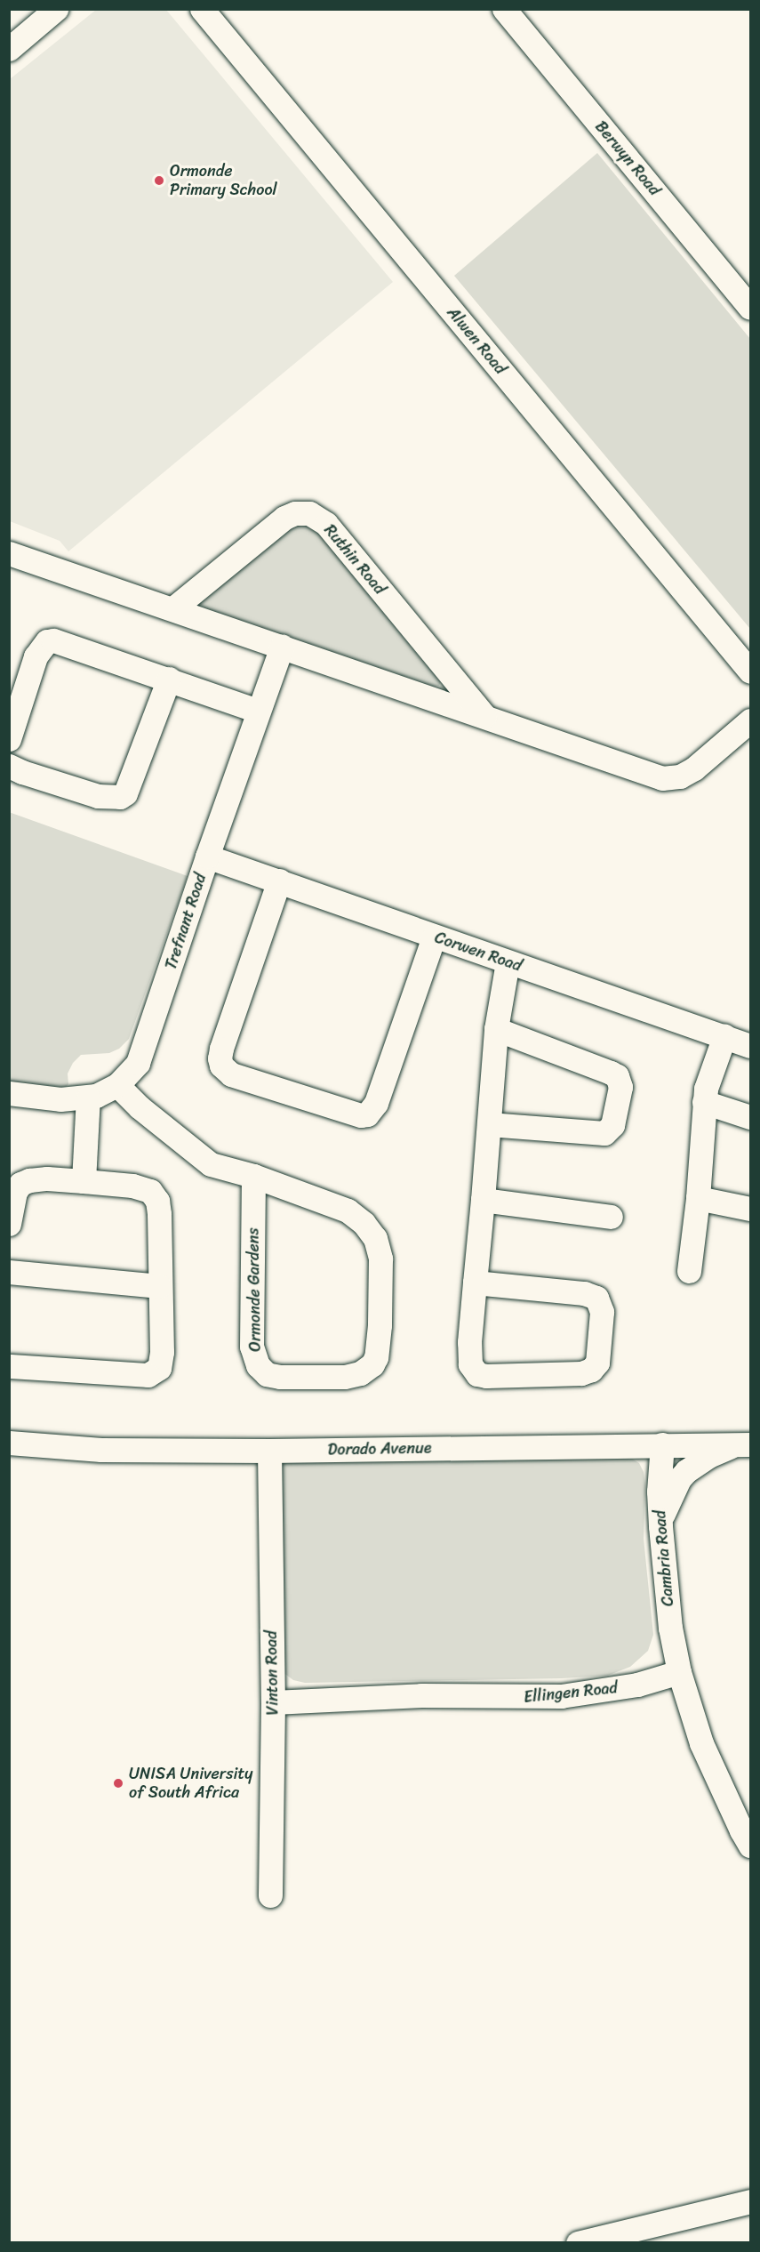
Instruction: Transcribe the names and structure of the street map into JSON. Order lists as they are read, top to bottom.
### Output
{
  "streets": {
    "street": [
      "Berwyn Road",
      "Alwen Road",
      "Ruthin Road",
      "Trefnant Road",
      "Corwen Road",
      "Ormonde Gardens",
      "Dorado Avenue",
      "Cambria Road",
      "Vinton Road",
      "Ellingen Road"
    ]
  },
  "crossings": [
    ["Trefnant Road", "Corwen Road"],
    ["Trefnant Road", "Ormonde Gardens"],
    ["Dorado Avenue", "Cambria Road"],
    ["Dorado Avenue", "Vinton Road"],
    ["Cambria Road", "Ellingen Road"],
    ["Vinton Road", "Ellingen Road"]
  ],
  "places": ["Ormonde Primary School", "UNISA University of South Africa"]
}
